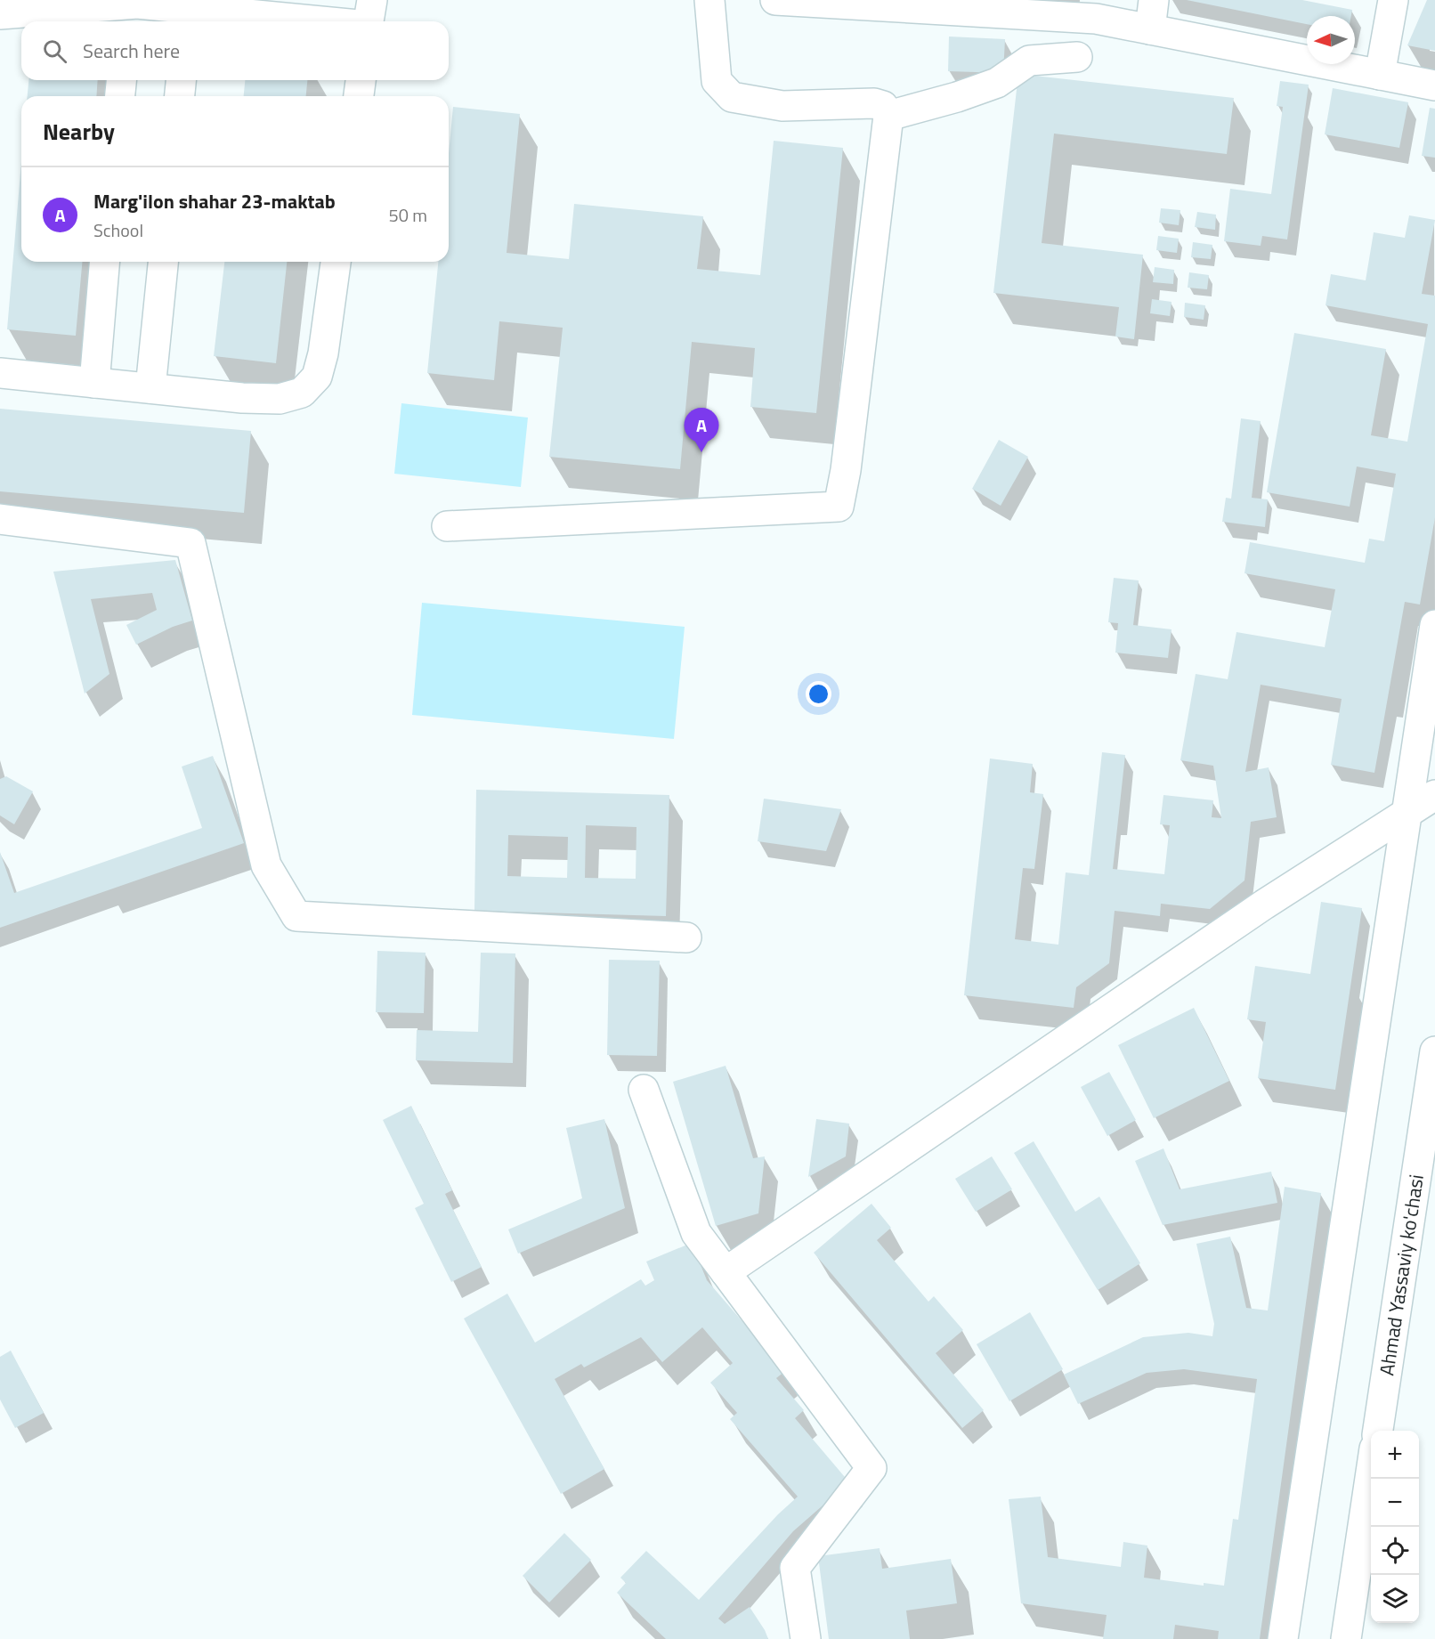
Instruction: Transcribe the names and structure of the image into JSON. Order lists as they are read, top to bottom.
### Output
{
  "streets": {
    "street": ["Ahmad Yassaviy ko'chasi"]
  },
  "north": "left",
  "page": {
    "search": "Search here",
    "heading": "Nearby",
    "list": [
      {
        "mark": "A",
        "name": "Marg'ilon shahar 23-maktab",
        "note": "School",
        "value": "50 m"
      }
    ],
    "pins": "A",
    "map_buttons": ["+", "−"]
  }
}
